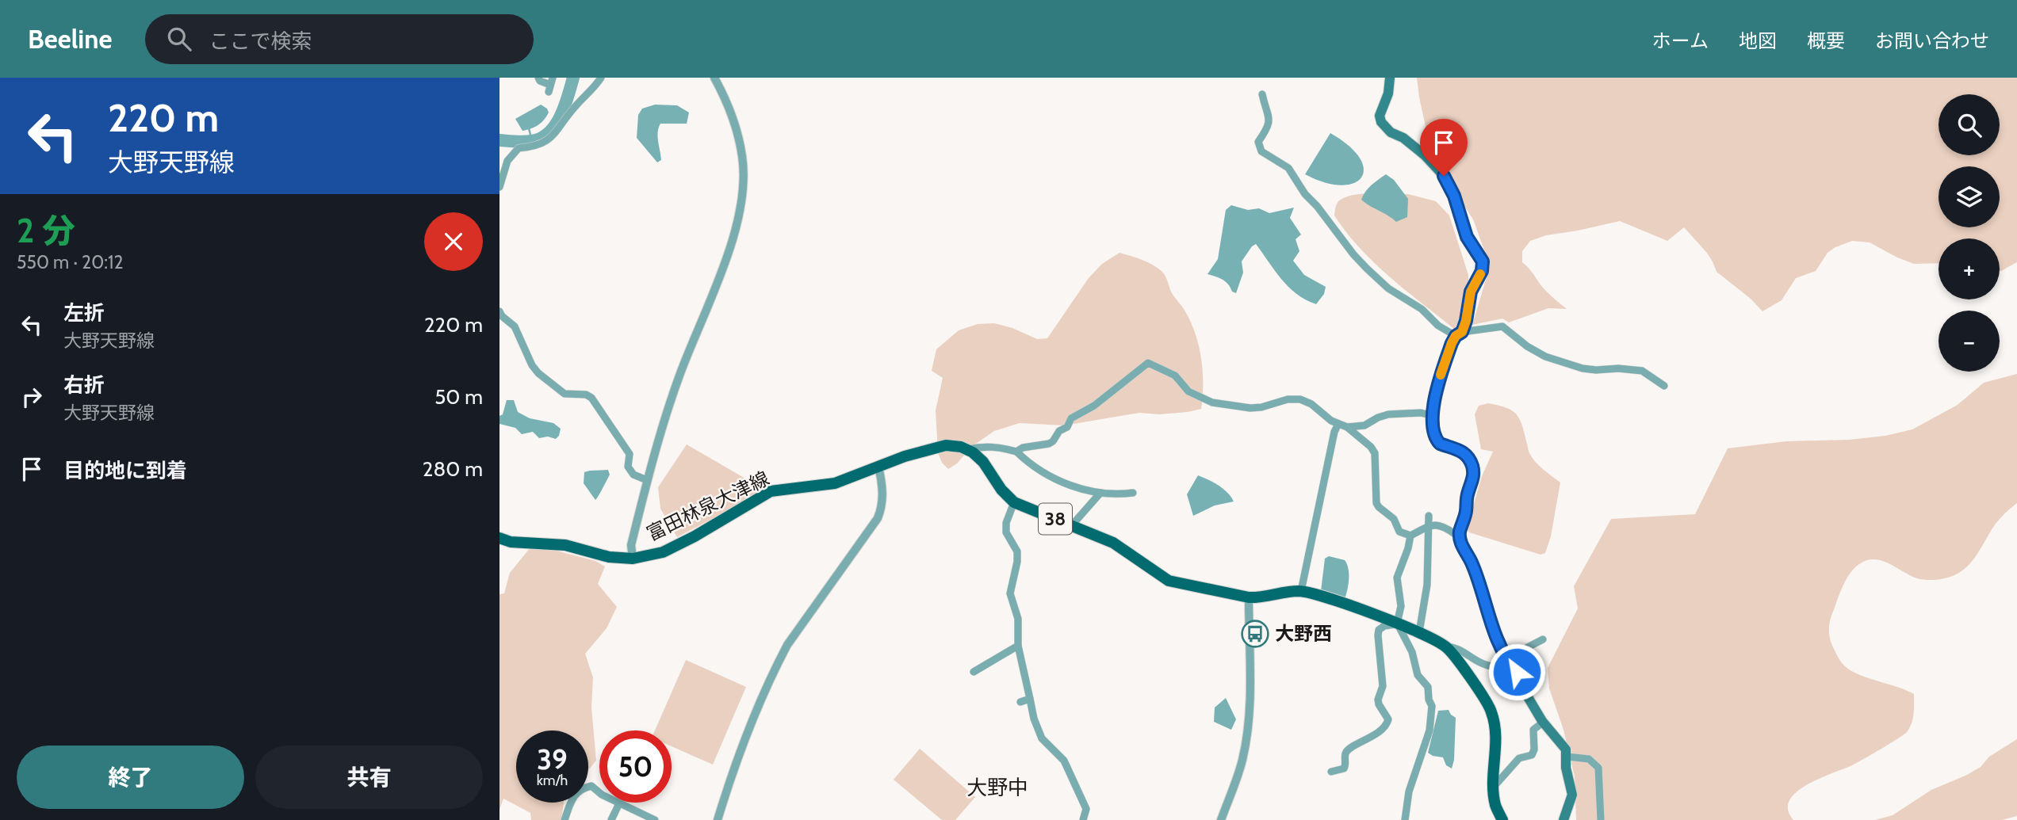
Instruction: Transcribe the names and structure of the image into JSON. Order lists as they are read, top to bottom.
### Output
{
  "streets": {
    "main road": ["富田林泉大津線", "38"]
  },
  "crossings": [
    ["富田林泉大津線", "38"]
  ],
  "districts": ["大野中"],
  "places": {
    "bus stop": ["大野西"]
  },
  "page": {
    "header": "Beeline",
    "search": "ここで検索",
    "nav": [
      "ホーム",
      "地図",
      "概要",
      "お問い合わせ"
    ],
    "turn": ["220 m", "大野天野線"],
    "map_buttons": ["+", "−"],
    "heading": ["2 分", "550 m · 20:12"],
    "list": [
      {
        "name": "左折",
        "note": "大野天野線",
        "value": "220 m"
      },
      {
        "name": "右折",
        "note": "大野天野線",
        "value": "50 m"
      },
      {
        "name": "目的地に到着",
        "value": "280 m"
      }
    ],
    "speed": "39 km/h",
    "limit": "50",
    "buttons": ["終了", "共有"]
  }
}
